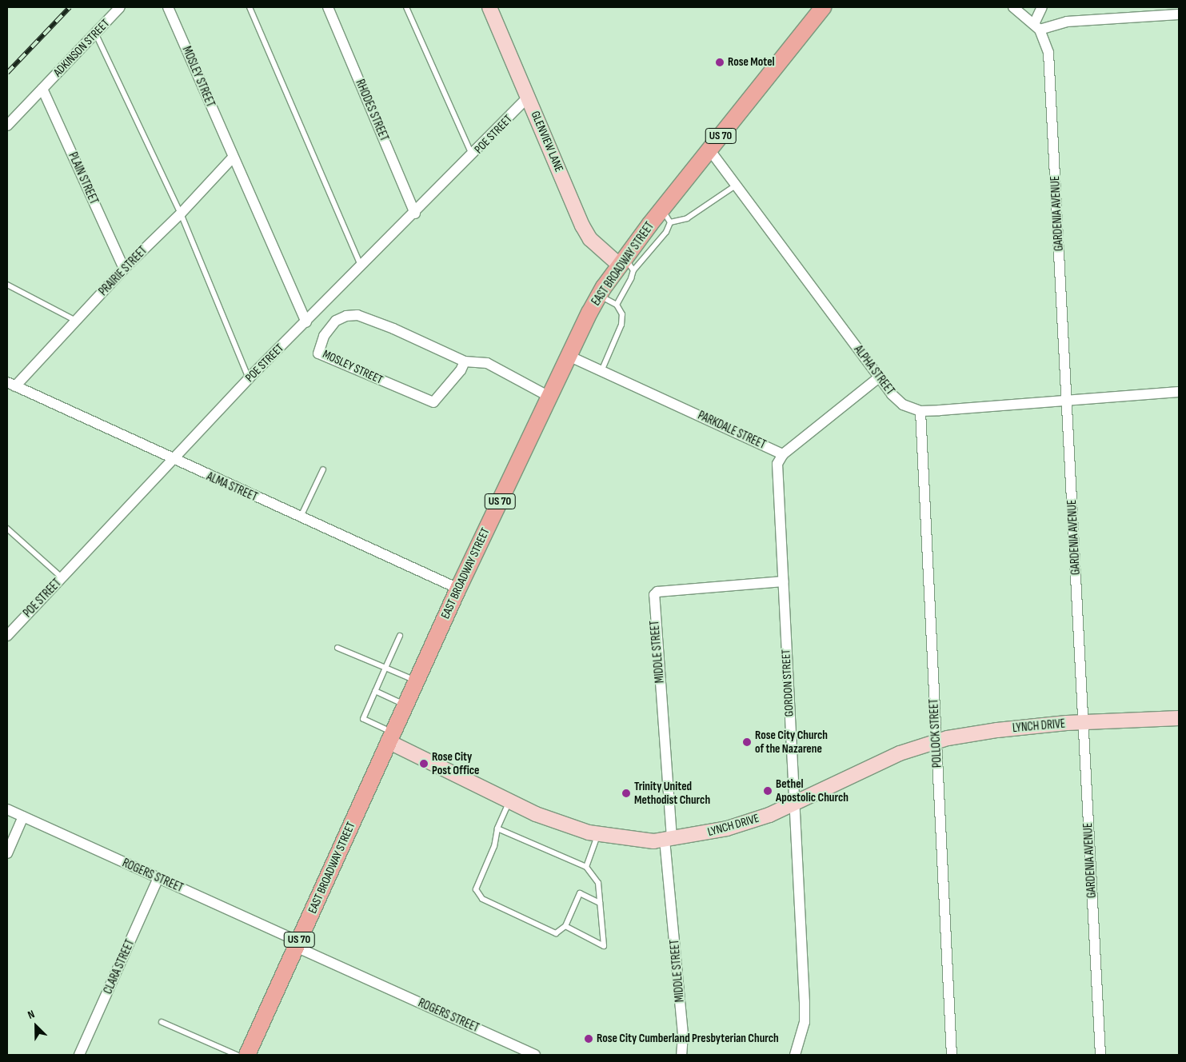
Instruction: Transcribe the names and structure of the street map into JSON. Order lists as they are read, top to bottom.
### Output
{
  "streets": {
    "main road": [
      "US 70",
      "GLENVIEW LANE",
      "EAST BROADWAY STREET",
      "LYNCH DRIVE"
    ],
    "street": [
      "ADKINSON STREET",
      "MOSLEY STREET",
      "RHODES STREET",
      "POE STREET",
      "PLAIN STREET",
      "GARDENIA AVENUE",
      "PRAIRIE STREET",
      "ALPHA STREET",
      "PARKDALE STREET",
      "ALMA STREET",
      "MIDDLE STREET",
      "GORDON STREET",
      "POLLOCK STREET",
      "ROGERS STREET",
      "CLARA STREET"
    ]
  },
  "crossings": [
    ["ADKINSON STREET", "PLAIN STREET"],
    ["MOSLEY STREET", "POE STREET"],
    ["MOSLEY STREET", "EAST BROADWAY STREET"],
    ["MOSLEY STREET", "PRAIRIE STREET"],
    ["RHODES STREET", "POE STREET"],
    ["POE STREET", "GLENVIEW LANE"],
    ["POE STREET", "ALMA STREET"],
    ["GLENVIEW LANE", "EAST BROADWAY STREET"],
    ["PLAIN STREET", "PRAIRIE STREET"],
    ["GARDENIA AVENUE", "ALPHA STREET"],
    ["GARDENIA AVENUE", "LYNCH DRIVE"],
    ["EAST BROADWAY STREET", "ALPHA STREET"],
    ["EAST BROADWAY STREET", "PARKDALE STREET"],
    ["EAST BROADWAY STREET", "ALMA STREET"],
    ["EAST BROADWAY STREET", "LYNCH DRIVE"],
    ["EAST BROADWAY STREET", "ROGERS STREET"],
    ["PRAIRIE STREET", "ALMA STREET"],
    ["ALPHA STREET", "POLLOCK STREET"],
    ["PARKDALE STREET", "GORDON STREET"],
    ["MIDDLE STREET", "GORDON STREET"],
    ["MIDDLE STREET", "LYNCH DRIVE"],
    ["GORDON STREET", "LYNCH DRIVE"],
    ["LYNCH DRIVE", "POLLOCK STREET"],
    ["ROGERS STREET", "CLARA STREET"]
  ],
  "places": [
    "Rose Motel",
    "Rose City Church of the Nazarene",
    "Rose City Post Office",
    "Bethel Apostolic Church",
    "Trinity United Methodist Church",
    "Rose City Cumberland Presbyterian Church"
  ],
  "north": "top left"
}
